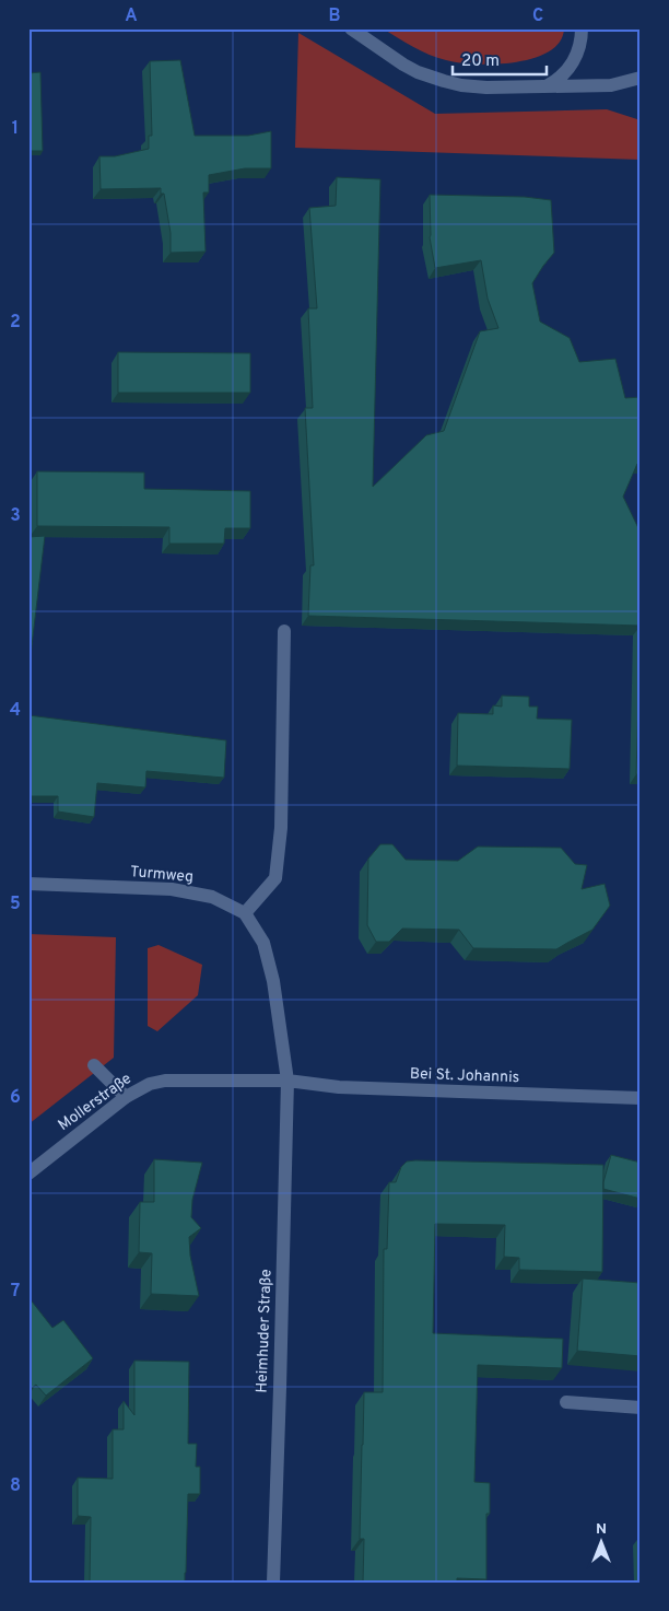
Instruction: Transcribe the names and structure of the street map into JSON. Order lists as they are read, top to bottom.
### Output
{
  "streets": {
    "street": [
      "Turmweg",
      "Bei St. Johannis",
      "Mollerstraße",
      "Heimhuder Straße"
    ]
  },
  "crossings": [
    ["Bei St. Johannis", "Mollerstraße"],
    ["Bei St. Johannis", "Heimhuder Straße"],
    ["Mollerstraße", "Heimhuder Straße"]
  ],
  "scale_bar": "20 m",
  "north": "top",
  "grid": {
    "columns": ["A", "B", "C"],
    "rows": [
      "1",
      "2",
      "3",
      "4",
      "5",
      "6",
      "7",
      "8"
    ]
  }
}
